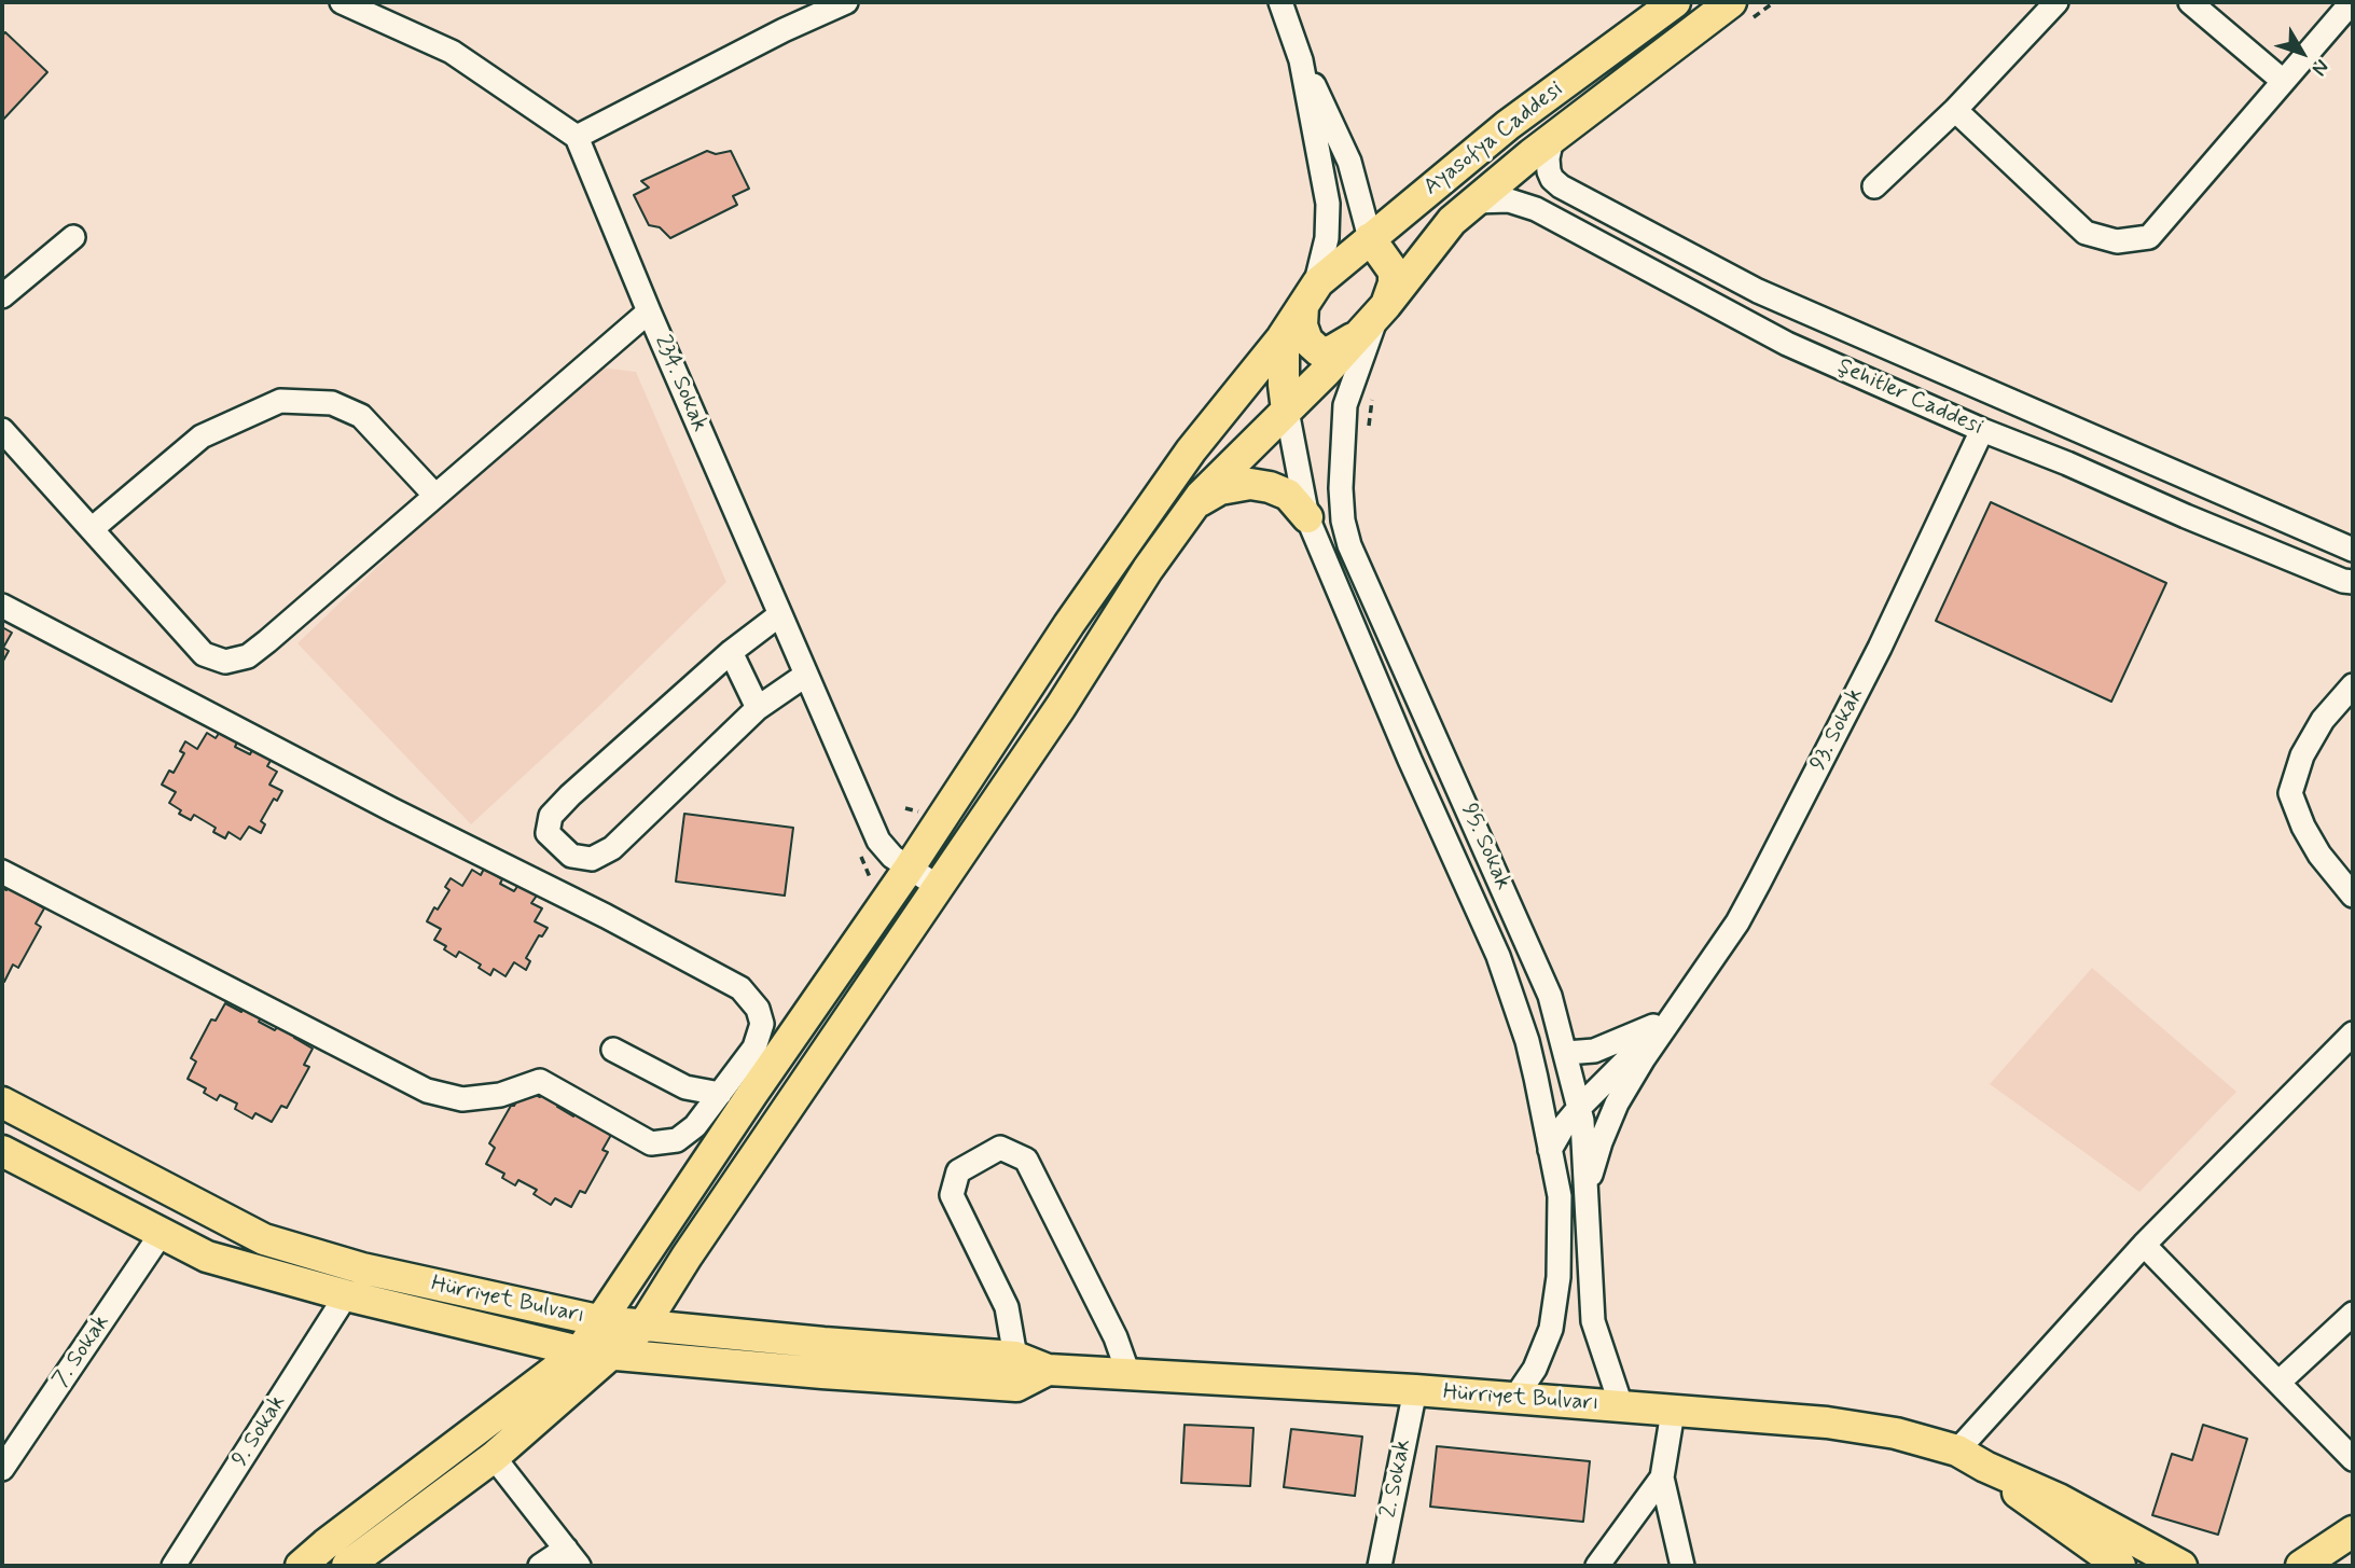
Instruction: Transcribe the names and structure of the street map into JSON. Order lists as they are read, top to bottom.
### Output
{
  "streets": {
    "main road": ["Ayasofya Caddesi", "Hürriyet Bulvarı"],
    "street": [
      "234. Sokak",
      "Şehitler Caddesi",
      "93. Sokak",
      "95. Sokak",
      "7. Sokak",
      "9. Sokak",
      "2. Sokak"
    ]
  },
  "crossings": [
    ["Ayasofya Caddesi", "234. Sokak"],
    ["Ayasofya Caddesi", "Hürriyet Bulvarı"],
    ["Şehitler Caddesi", "93. Sokak"],
    ["95. Sokak", "Hürriyet Bulvarı"],
    ["Hürriyet Bulvarı", "7. Sokak"],
    ["Hürriyet Bulvarı", "9. Sokak"],
    ["Hürriyet Bulvarı", "2. Sokak"]
  ],
  "north": "bottom right"
}
